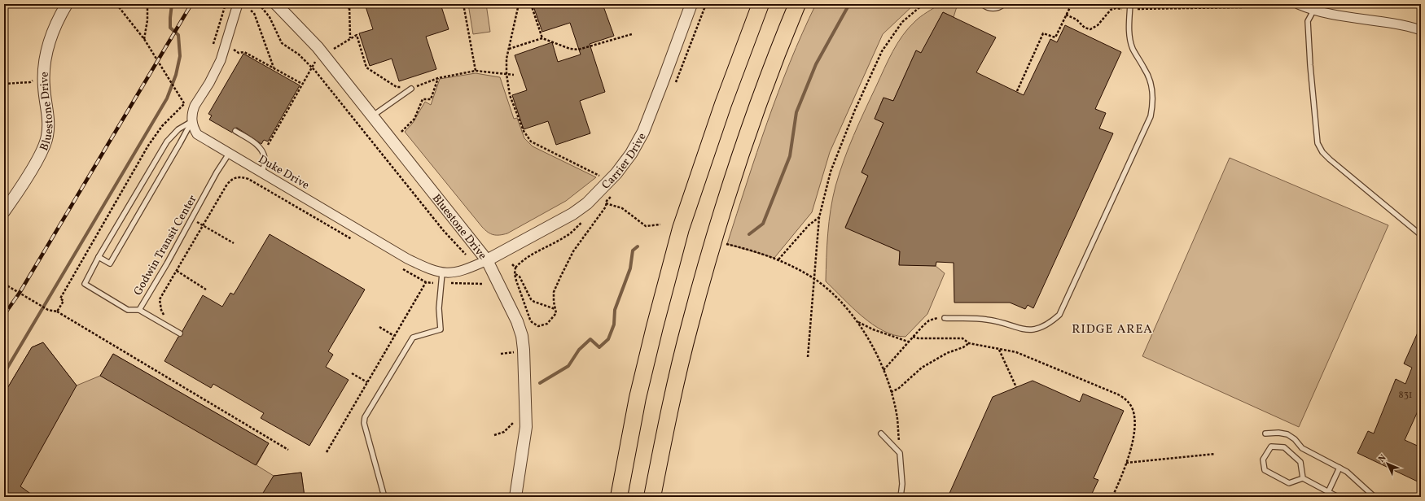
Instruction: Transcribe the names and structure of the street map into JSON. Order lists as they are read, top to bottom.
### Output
{
  "streets": {
    "street": ["Bluestone Drive", "Carrier Drive", "Duke Drive"],
    "lane": ["Godwin Transit Center"]
  },
  "crossings": [
    ["Bluestone Drive", "Carrier Drive"],
    ["Bluestone Drive", "Duke Drive"],
    ["Carrier Drive", "Duke Drive"],
    ["Duke Drive", "Godwin Transit Center"]
  ],
  "districts": ["RIDGE AREA"],
  "house_numbers": ["831"],
  "north": "top left"
}
